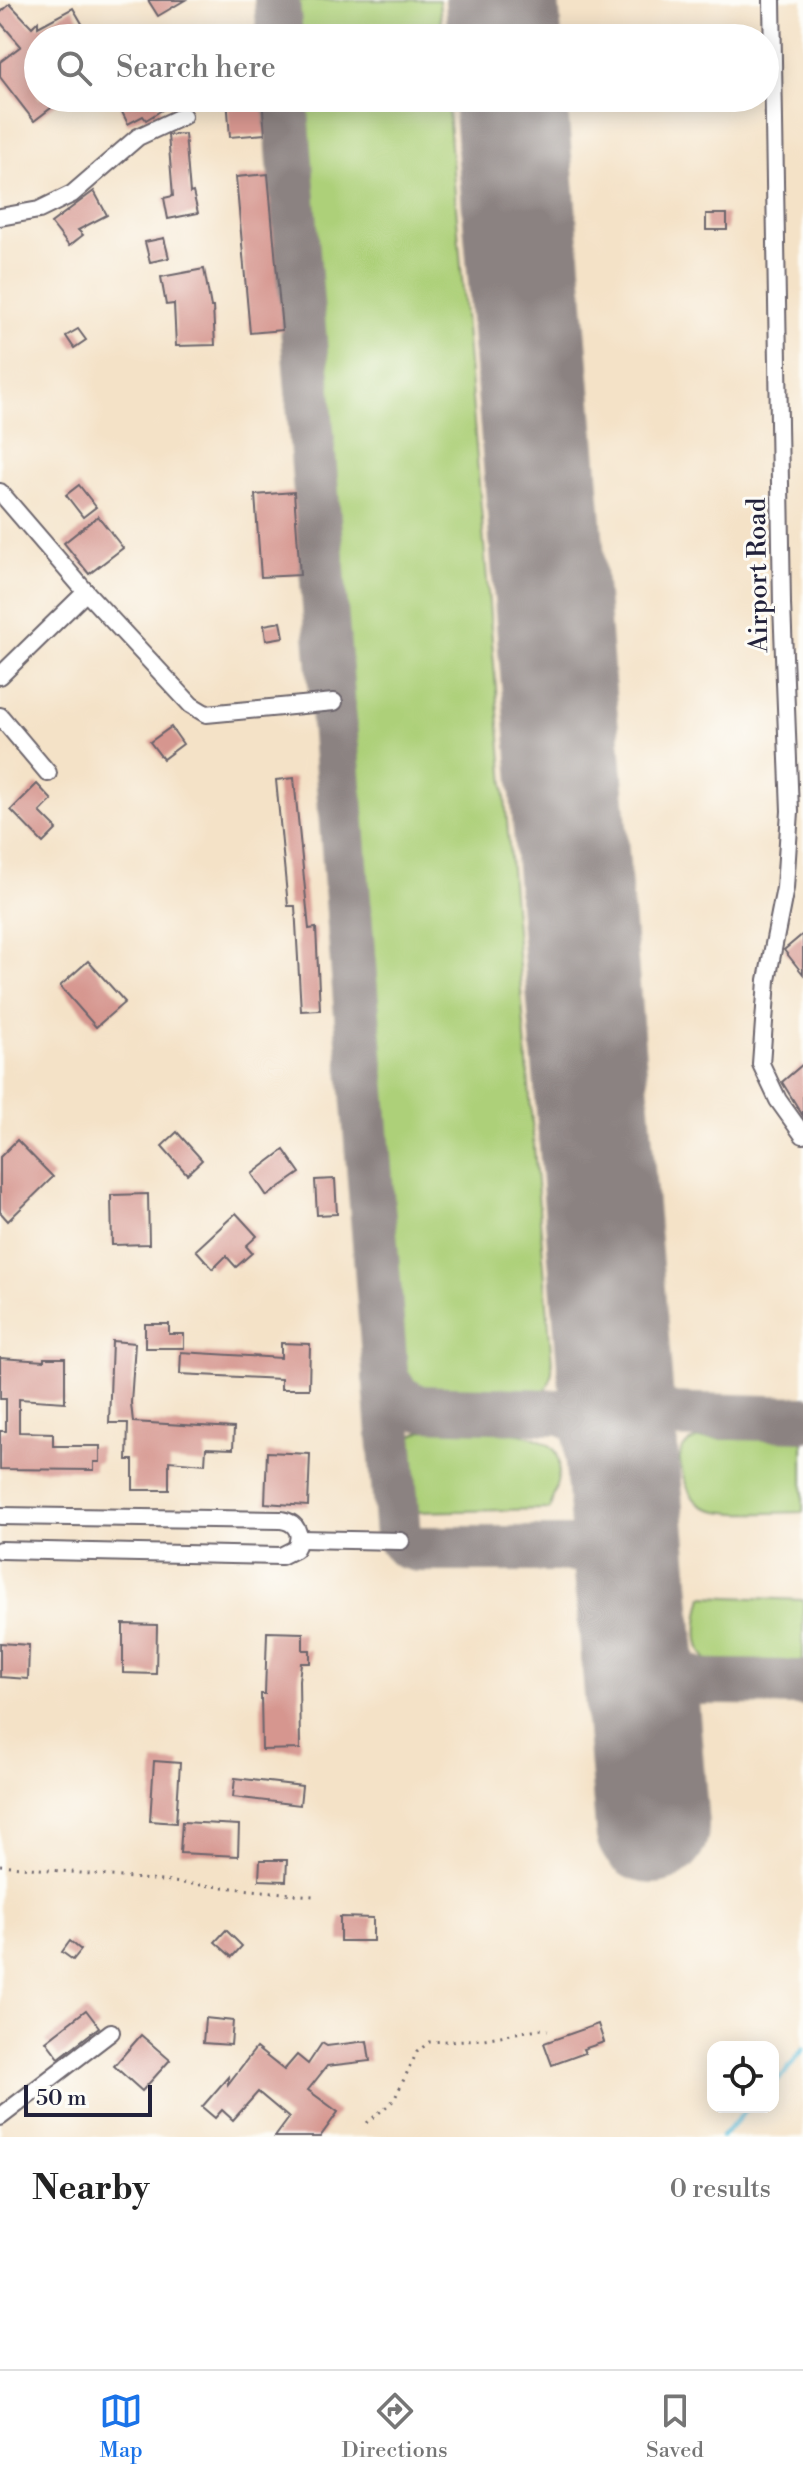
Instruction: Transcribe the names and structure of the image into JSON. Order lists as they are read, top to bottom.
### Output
{
  "streets": {
    "street": ["Airport Road"]
  },
  "scale_bar": "50 m",
  "page": {
    "search": "Search here",
    "scale": "50 m",
    "heading": ["Nearby", "0 results"],
    "nav": ["Map", "Directions", "Saved"]
  }
}
